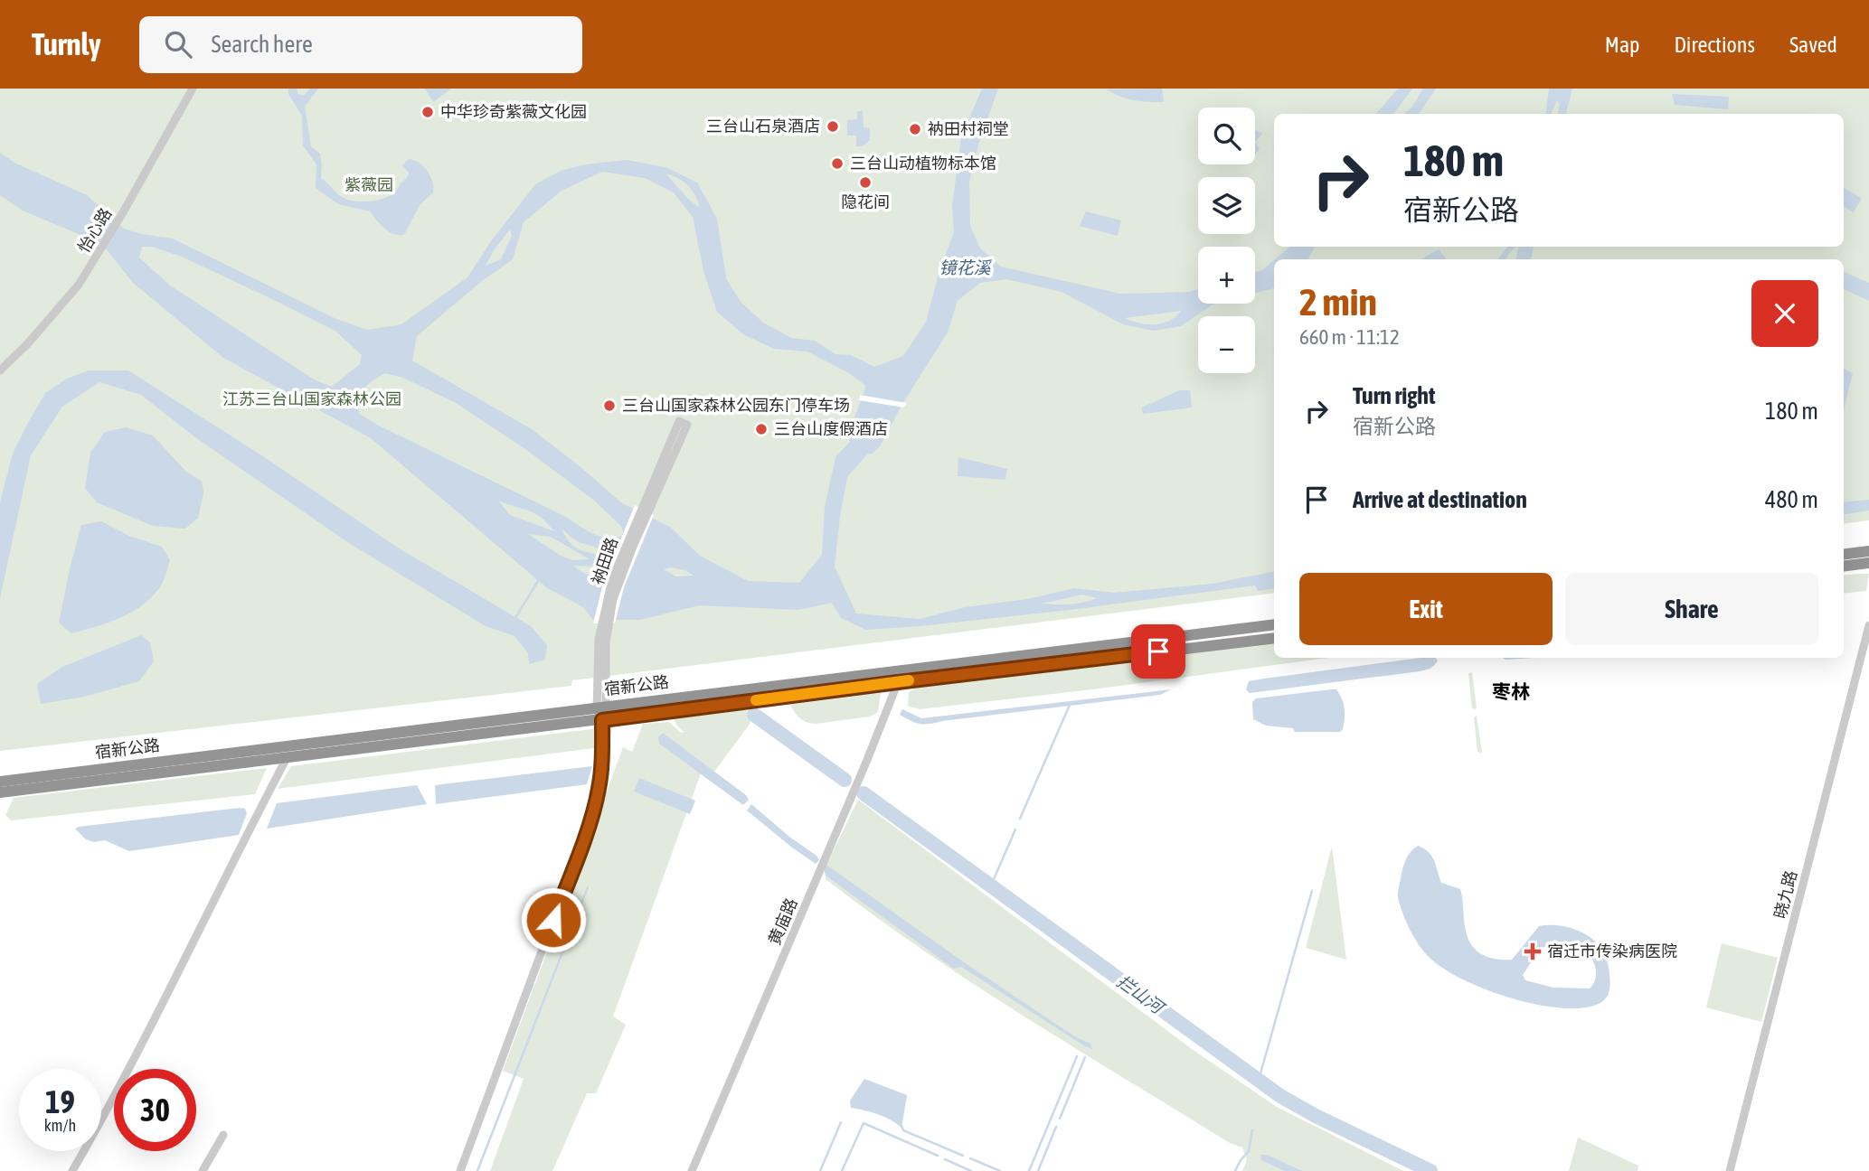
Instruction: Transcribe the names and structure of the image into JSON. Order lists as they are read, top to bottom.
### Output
{
  "streets": {
    "highway": ["宿新公路"],
    "street": [
      "怡心路",
      "衲田路",
      "晓九路",
      "黄庙路"
    ]
  },
  "crossings": [
    ["衲田路", "宿新公路"],
    ["宿新公路", "黄庙路"]
  ],
  "districts": ["枣林"],
  "water": ["镜花溪", "拦山河"],
  "parks": ["紫薇园", "江苏三台山国家森林公园"],
  "places": {
    "other": [
      "中华珍奇紫薇文化园",
      "三台山石泉酒店",
      "衲田村祠堂",
      "三台山动植物标本馆",
      "隐花间",
      "三台山国家森林公园东门停车场",
      "三台山度假酒店"
    ],
    "health": ["宿迁市传染病医院"]
  },
  "page": {
    "header": "Turnly",
    "search": "Search here",
    "nav": ["Map", "Directions", "Saved"],
    "map_buttons": ["+", "−"],
    "turn": ["180 m", "宿新公路"],
    "heading": ["2 min", "660 m · 11:12"],
    "list": [
      {
        "name": "Turn right",
        "note": "宿新公路",
        "value": "180 m"
      },
      {
        "name": "Arrive at destination",
        "value": "480 m"
      }
    ],
    "buttons": ["Exit", "Share"],
    "speed": "19 km/h",
    "limit": "30"
  }
}
